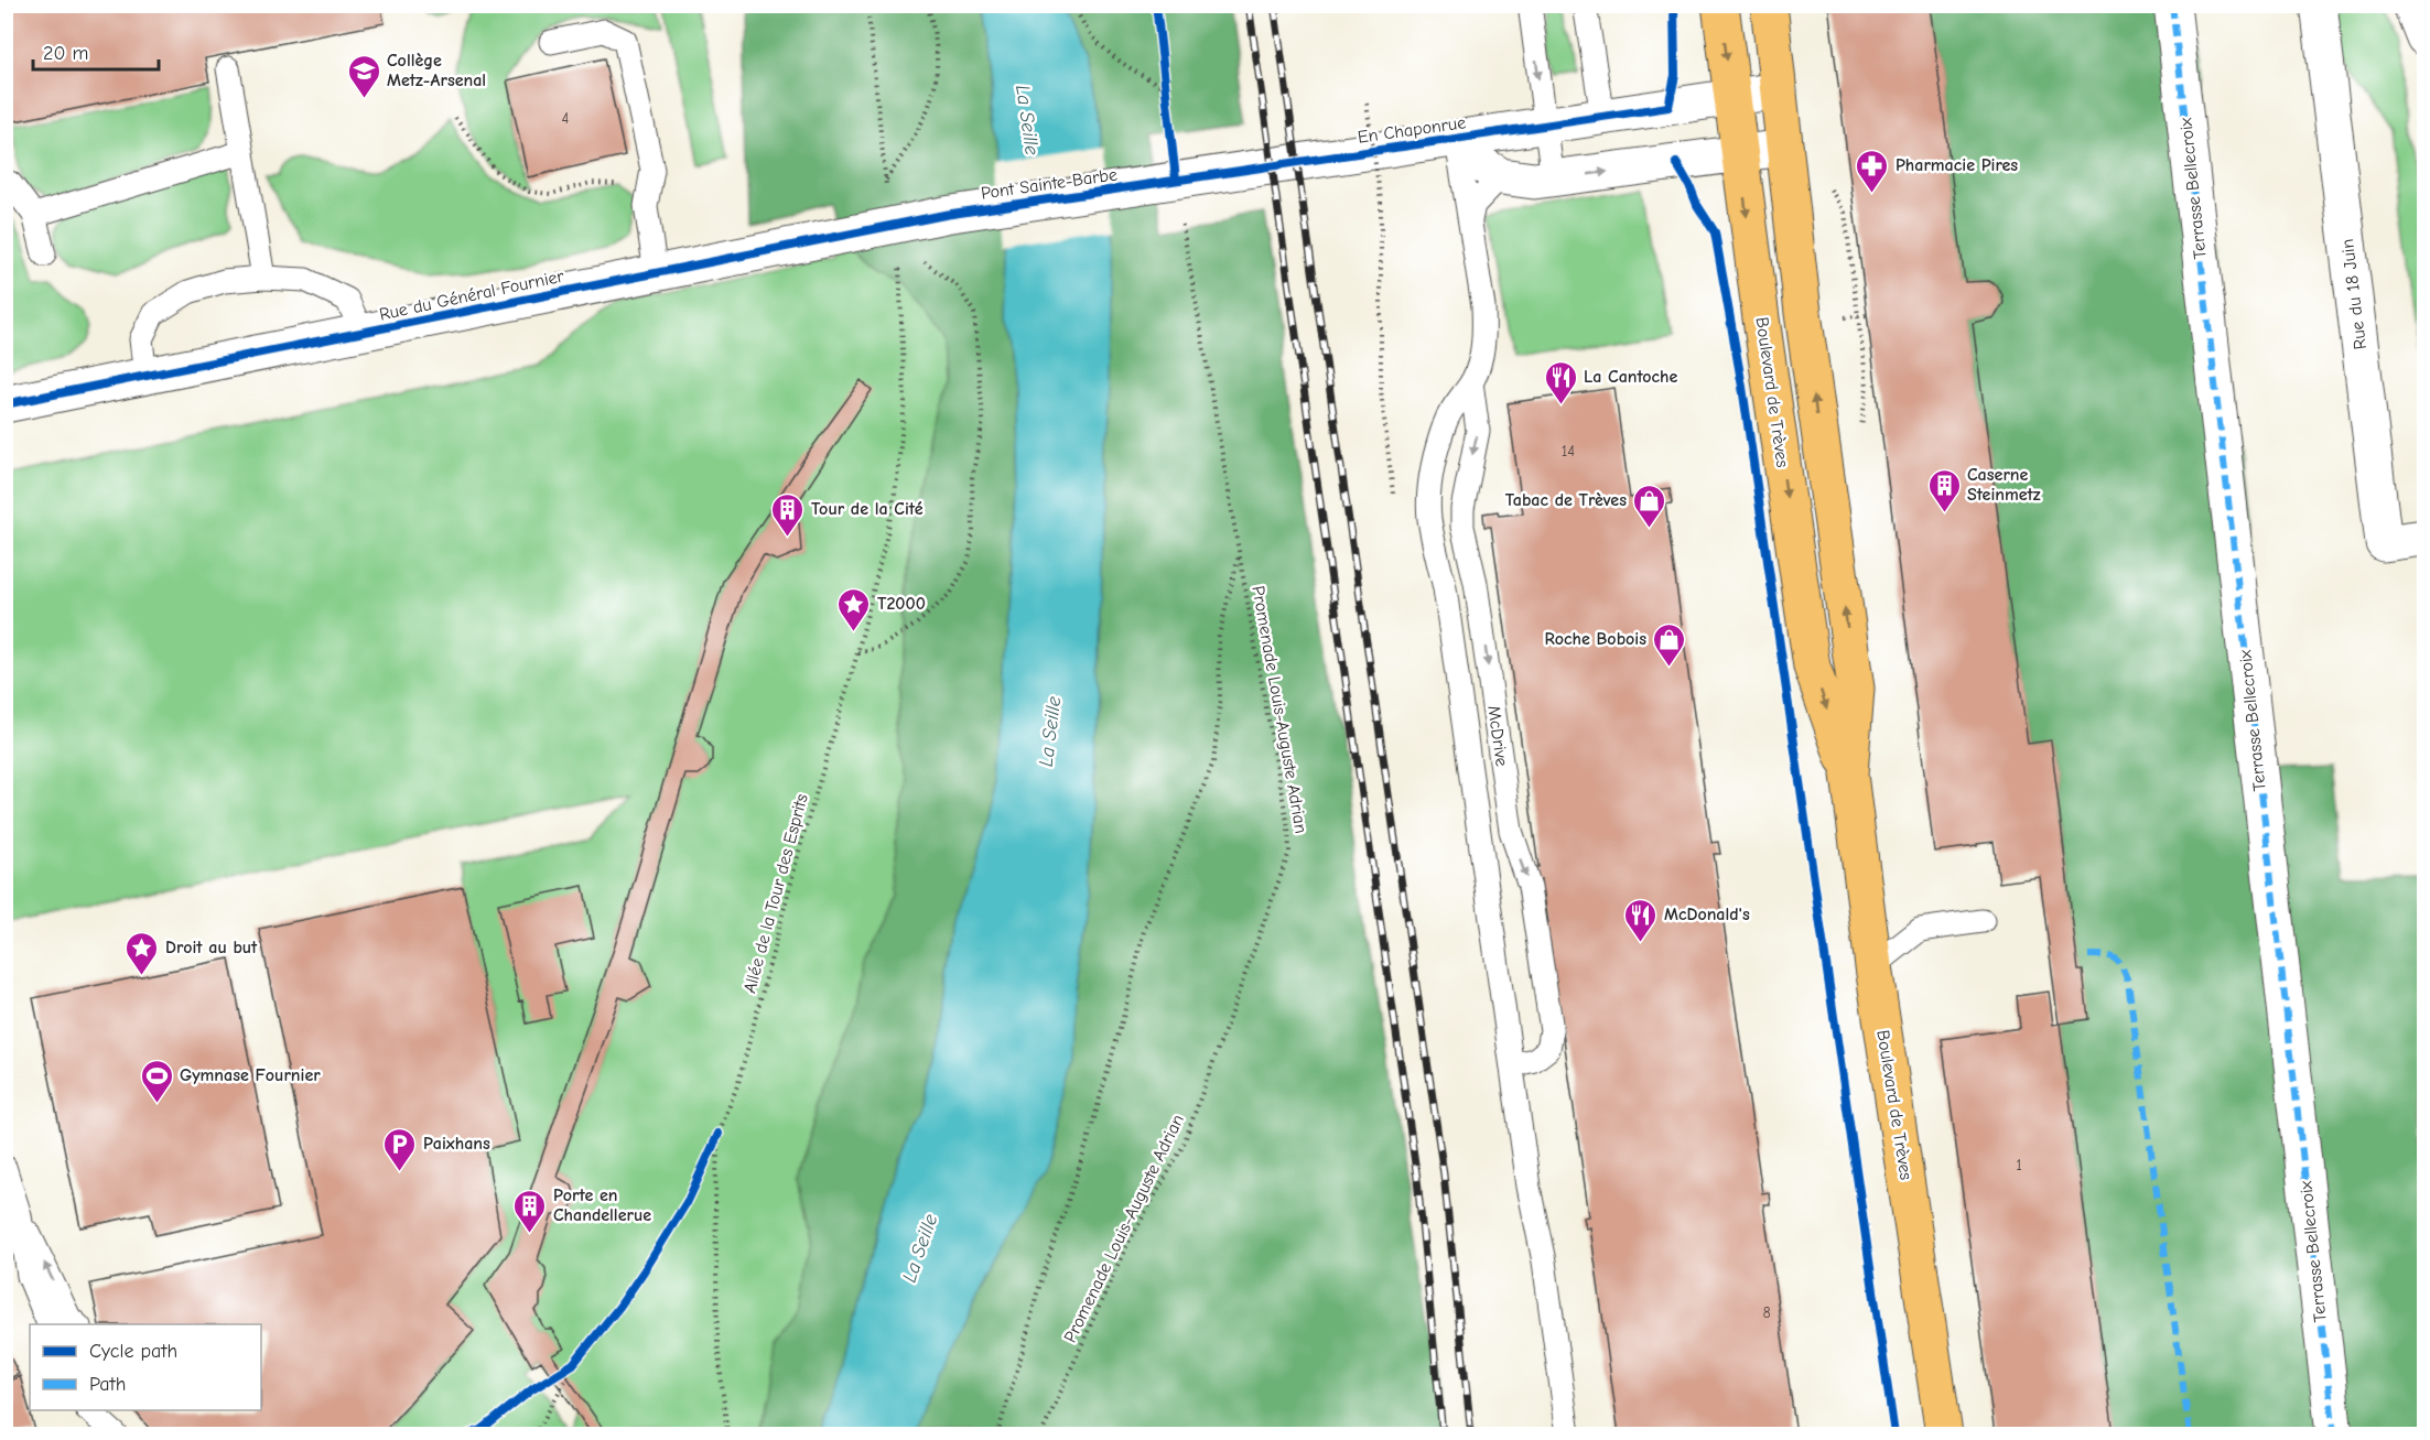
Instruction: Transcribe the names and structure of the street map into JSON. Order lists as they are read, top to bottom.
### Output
{
  "streets": {
    "main road": ["Boulevard de Trèves"],
    "street": [
      "En Chaponrue",
      "Pont Sainte-Barbe",
      "Terrasse Bellecroix",
      "Rue du 18 Juin",
      "Rue du Général Fournier"
    ],
    "lane": ["McDrive"],
    "path": ["Promenade Louis-Auguste Adrian", "Allée de la Tour des Esprits"]
  },
  "crossings": [
    ["En Chaponrue", "Pont Sainte-Barbe"],
    ["En Chaponrue", "Boulevard de Trèves"],
    ["En Chaponrue", "Promenade Louis-Auguste Adrian"],
    ["Pont Sainte-Barbe", "Rue du Général Fournier"],
    ["Pont Sainte-Barbe", "Promenade Louis-Auguste Adrian"]
  ],
  "water": ["La Seille"],
  "places": {
    "school or university": ["Collège Metz-Arsenal"],
    "pharmacy": ["Pharmacie Pires"],
    "restaurant": ["La Cantoche", "McDonald's"],
    "building": ["Caserne Steinmetz", "Tour de la Cité", "Porte en Chandellerue"],
    "shop": ["Tabac de Trèves", "Roche Bobois"],
    "place": ["T2000", "Droit au but"],
    "sports": ["Gymnase Fournier"],
    "parking": ["Paixhans"]
  },
  "house_numbers": [
    "4",
    "14",
    "1",
    "8"
  ],
  "legend": ["Cycle path", "Path"],
  "scale_bar": "20 m"
}
